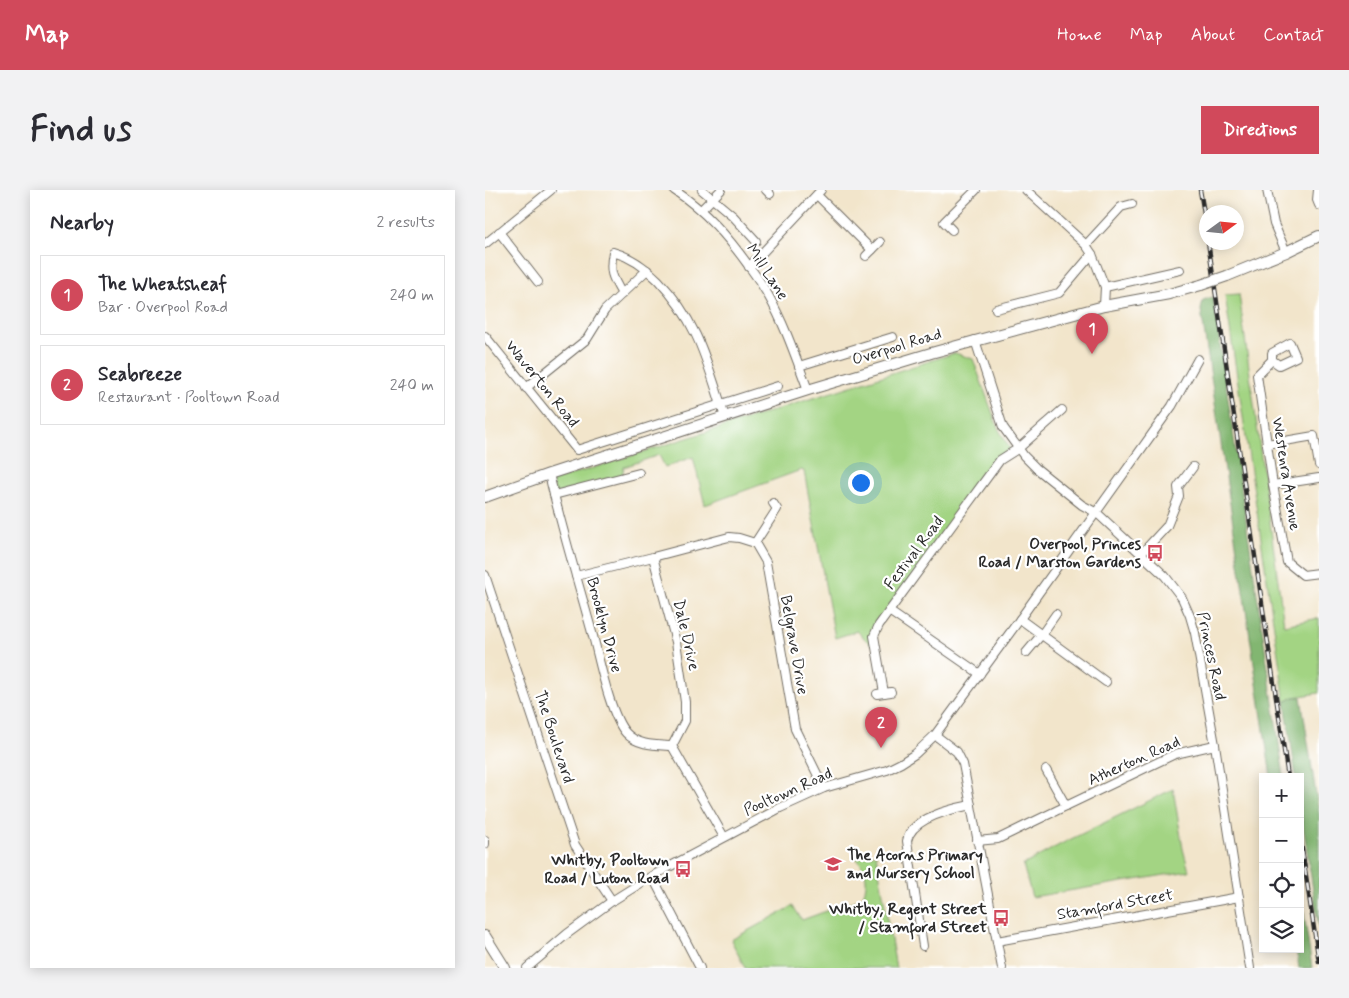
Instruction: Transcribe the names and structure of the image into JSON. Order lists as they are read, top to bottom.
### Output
{
  "streets": {
    "main road": ["Overpool Road"],
    "street": [
      "Mill Lane",
      "Waverton Road",
      "Westenra Avenue",
      "Festival Road",
      "Brooklyn Drive",
      "Dale Drive",
      "Belgrave Drive",
      "Princes Road",
      "The Boulevard",
      "Atherton Road",
      "Pooltown Road",
      "Stamford Street"
    ]
  },
  "crossings": [
    ["Mill Lane", "Overpool Road"],
    ["Overpool Road", "Brooklyn Drive"],
    ["Overpool Road", "Princes Road"],
    ["Festival Road", "Princes Road"],
    ["Brooklyn Drive", "Dale Drive"],
    ["Belgrave Drive", "Pooltown Road"],
    ["Princes Road", "Atherton Road"],
    ["Princes Road", "Pooltown Road"],
    ["Princes Road", "Stamford Street"],
    ["The Boulevard", "Pooltown Road"]
  ],
  "places": {
    "bus stop": ["Overpool, Princes Road / Marston Gardens", "Whitby, Pooltown Road / Luton Road", "Whitby, Regent Street / Stamford Street"],
    "school or university": ["The Acorns Primary and Nursery School"]
  },
  "north": "right",
  "page": {
    "header": "Map",
    "nav": [
      "Home",
      "Map",
      "About",
      "Contact"
    ],
    "buttons": "Directions",
    "title": "Find us",
    "heading": ["Nearby", "2 results"],
    "list": [
      {
        "mark": "1",
        "name": "The Wheatsheaf",
        "note": "Bar · Overpool Road",
        "value": "240 m"
      },
      {
        "mark": "2",
        "name": "Seabreeze",
        "note": "Restaurant · Pooltown Road",
        "value": "240 m"
      }
    ],
    "pins": ["1", "2"],
    "map_buttons": ["+", "−"]
  }
}
